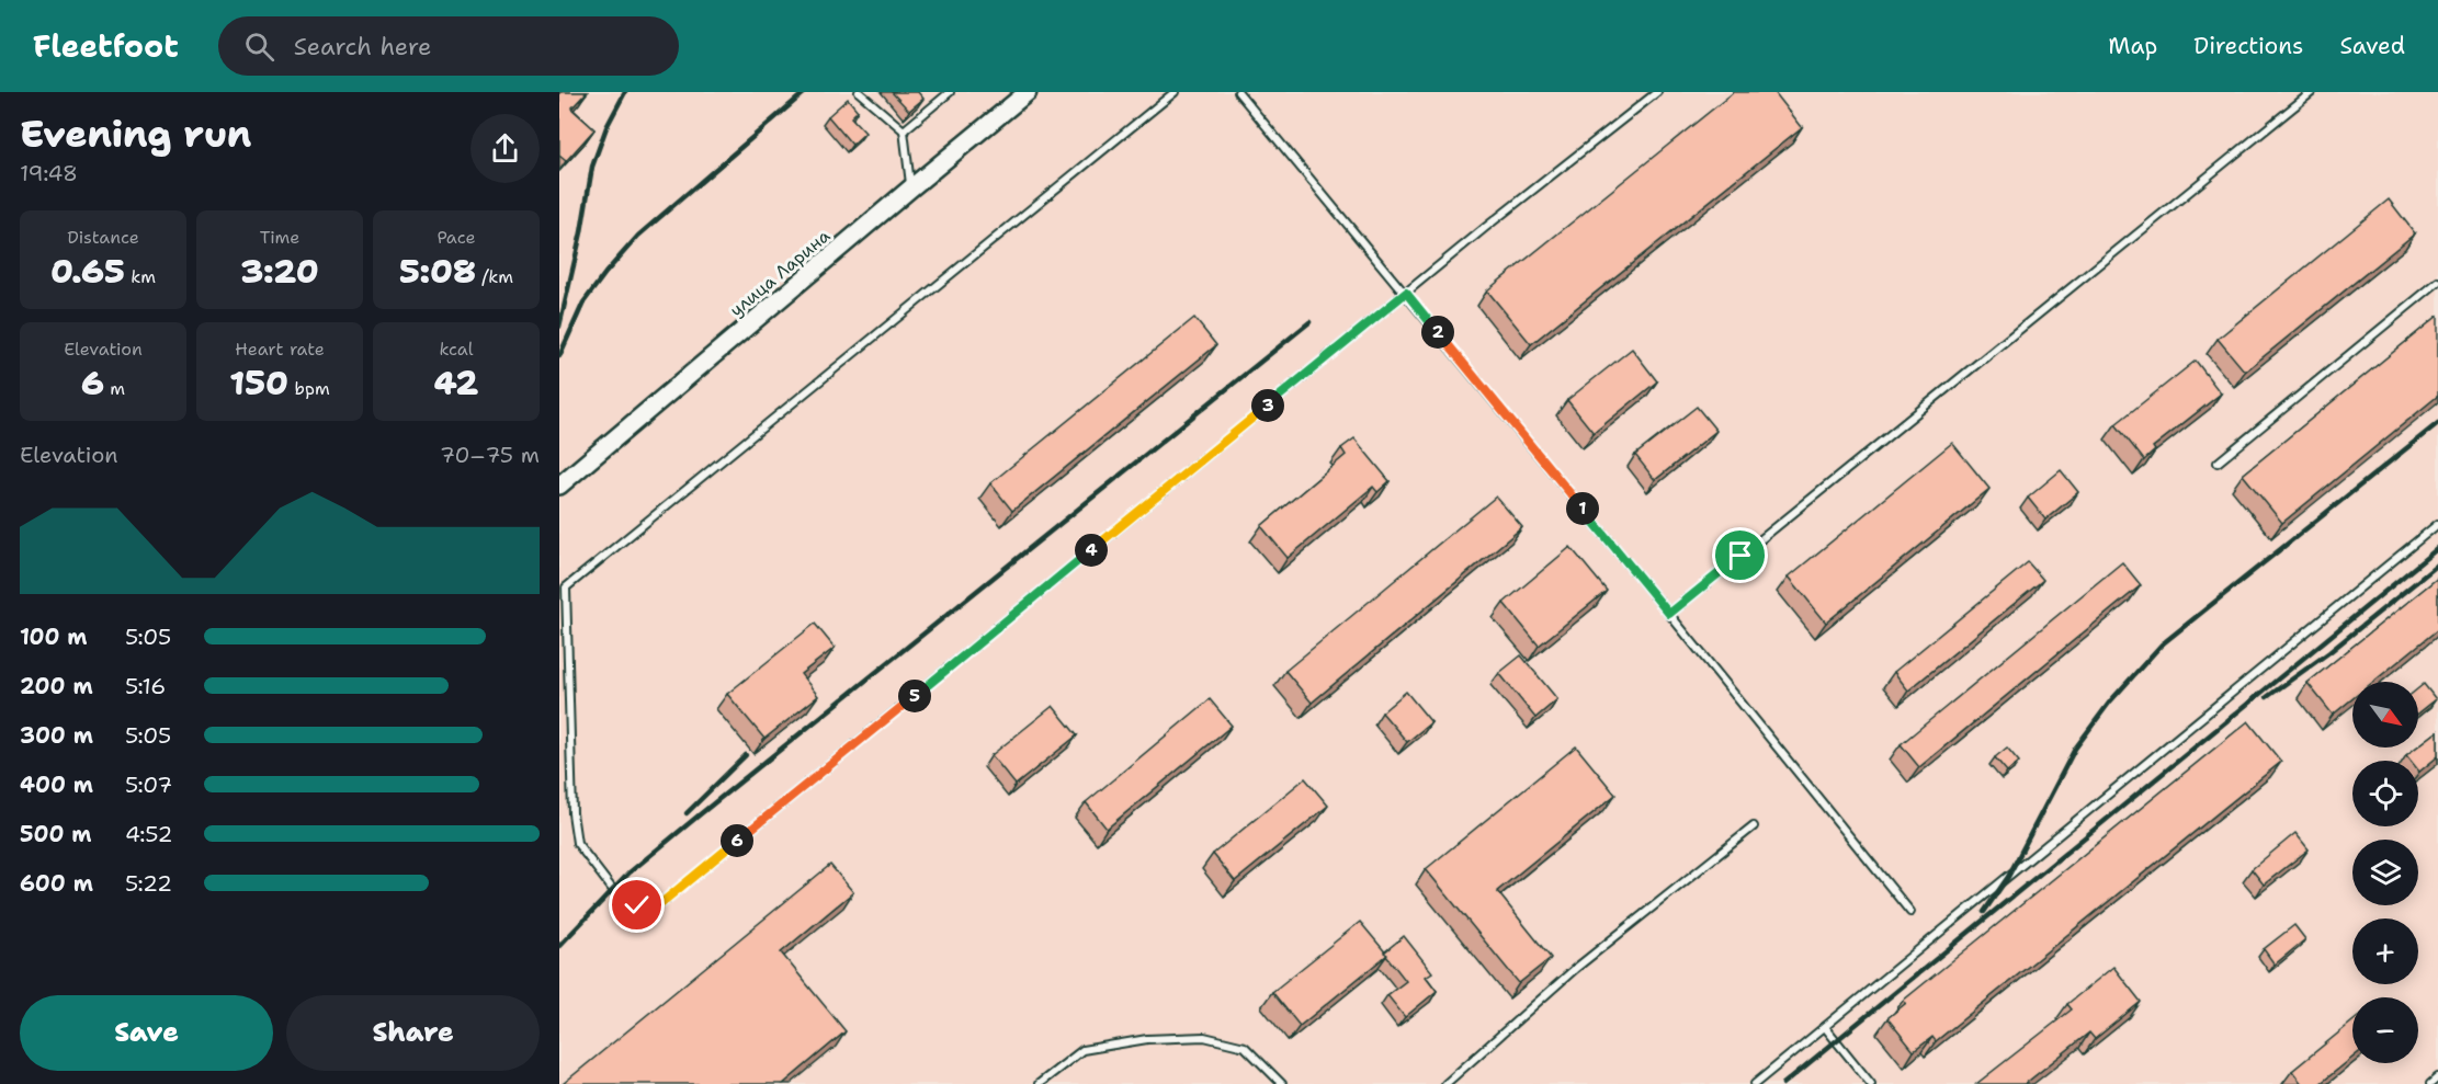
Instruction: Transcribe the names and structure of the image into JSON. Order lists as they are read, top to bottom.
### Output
{
  "streets": {
    "street": ["улица Ларина"]
  },
  "north": "bottom right",
  "page": {
    "header": "Fleetfoot",
    "search": "Search here",
    "nav": ["Map", "Directions", "Saved"],
    "heading": ["Evening run", "19:48"],
    "stats": [
      ["Distance", "0.65 km"],
      ["Time", "3:20"],
      ["Pace", "5:08 /km"],
      ["Elevation", "6 m"],
      ["Heart rate", "150 bpm"],
      ["kcal", "42"]
    ],
    "pins": [
      "2",
      "3",
      "1",
      "4",
      "5",
      "6"
    ],
    "chart": ["Elevation", "70–75 m"],
    "list": [
      {
        "name": "100 m",
        "note": "5:05"
      },
      {
        "name": "200 m",
        "note": "5:16"
      },
      {
        "name": "300 m",
        "note": "5:05"
      },
      {
        "name": "400 m",
        "note": "5:07"
      },
      {
        "name": "500 m",
        "note": "4:52"
      },
      {
        "name": "600 m",
        "note": "5:22"
      }
    ],
    "map_buttons": ["+", "−"],
    "buttons": ["Save", "Share"]
  }
}
